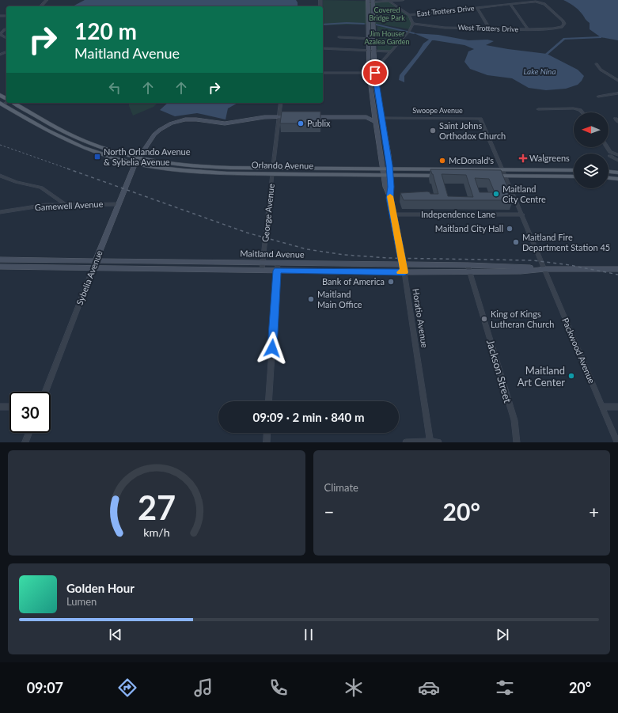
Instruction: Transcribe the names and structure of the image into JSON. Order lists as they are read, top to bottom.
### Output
{
  "streets": {
    "main road": [
      "Orlando Avenue",
      "Maitland Avenue",
      "Sybelia Avenue",
      "Horatio Avenue"
    ],
    "street": [
      "East Trotters Drive",
      "West Trotters Drive",
      "Swoope Avenue",
      "Gamewell Avenue",
      "George Avenue",
      "Independence Lane",
      "Packwood Avenue",
      "Jackson Street"
    ]
  },
  "crossings": [
    ["East Trotters Drive", "West Trotters Drive"],
    ["Swoope Avenue", "Horatio Avenue"],
    ["Swoope Avenue", "Packwood Avenue"],
    ["Orlando Avenue", "George Avenue"],
    ["Orlando Avenue", "Sybelia Avenue"],
    ["Orlando Avenue", "Horatio Avenue"],
    ["Orlando Avenue", "Packwood Avenue"],
    ["Gamewell Avenue", "Sybelia Avenue"],
    ["George Avenue", "Maitland Avenue"],
    ["George Avenue", "Sybelia Avenue"],
    ["Independence Lane", "Horatio Avenue"],
    ["Independence Lane", "Packwood Avenue"],
    ["Maitland Avenue", "Sybelia Avenue"],
    ["Maitland Avenue", "Horatio Avenue"],
    ["Maitland Avenue", "Packwood Avenue"],
    ["Maitland Avenue", "Jackson Street"]
  ],
  "water": ["Lake Nina"],
  "parks": ["Covered Bridge Park", "Jim Houser Azalea Garden"],
  "places": {
    "other": [
      "Publix",
      "Saint Johns Orthodox Church",
      "McDonald's",
      "Maitland City Centre",
      "Maitland City Hall",
      "Maitland Fire Department Station 45",
      "Bank of America",
      "Maitland Main Office",
      "King of Kings Lutheran Church",
      "Maitland Art Center"
    ],
    "transit": ["North Orlando Avenue & Sybelia Avenue"],
    "health": ["Walgreens"]
  },
  "north": "left",
  "page": {
    "turn": ["120 m", "Maitland Avenue"],
    "limit": "30",
    "trip": "09:09 · 2 min · 840 m",
    "tile": "Climate",
    "heat": ["−", "20°", "+"],
    "song": ["Golden Hour", "Lumen"],
    "tabs": ["09:07", "20°"],
    "gauge": ["27", "km/h"]
  }
}
